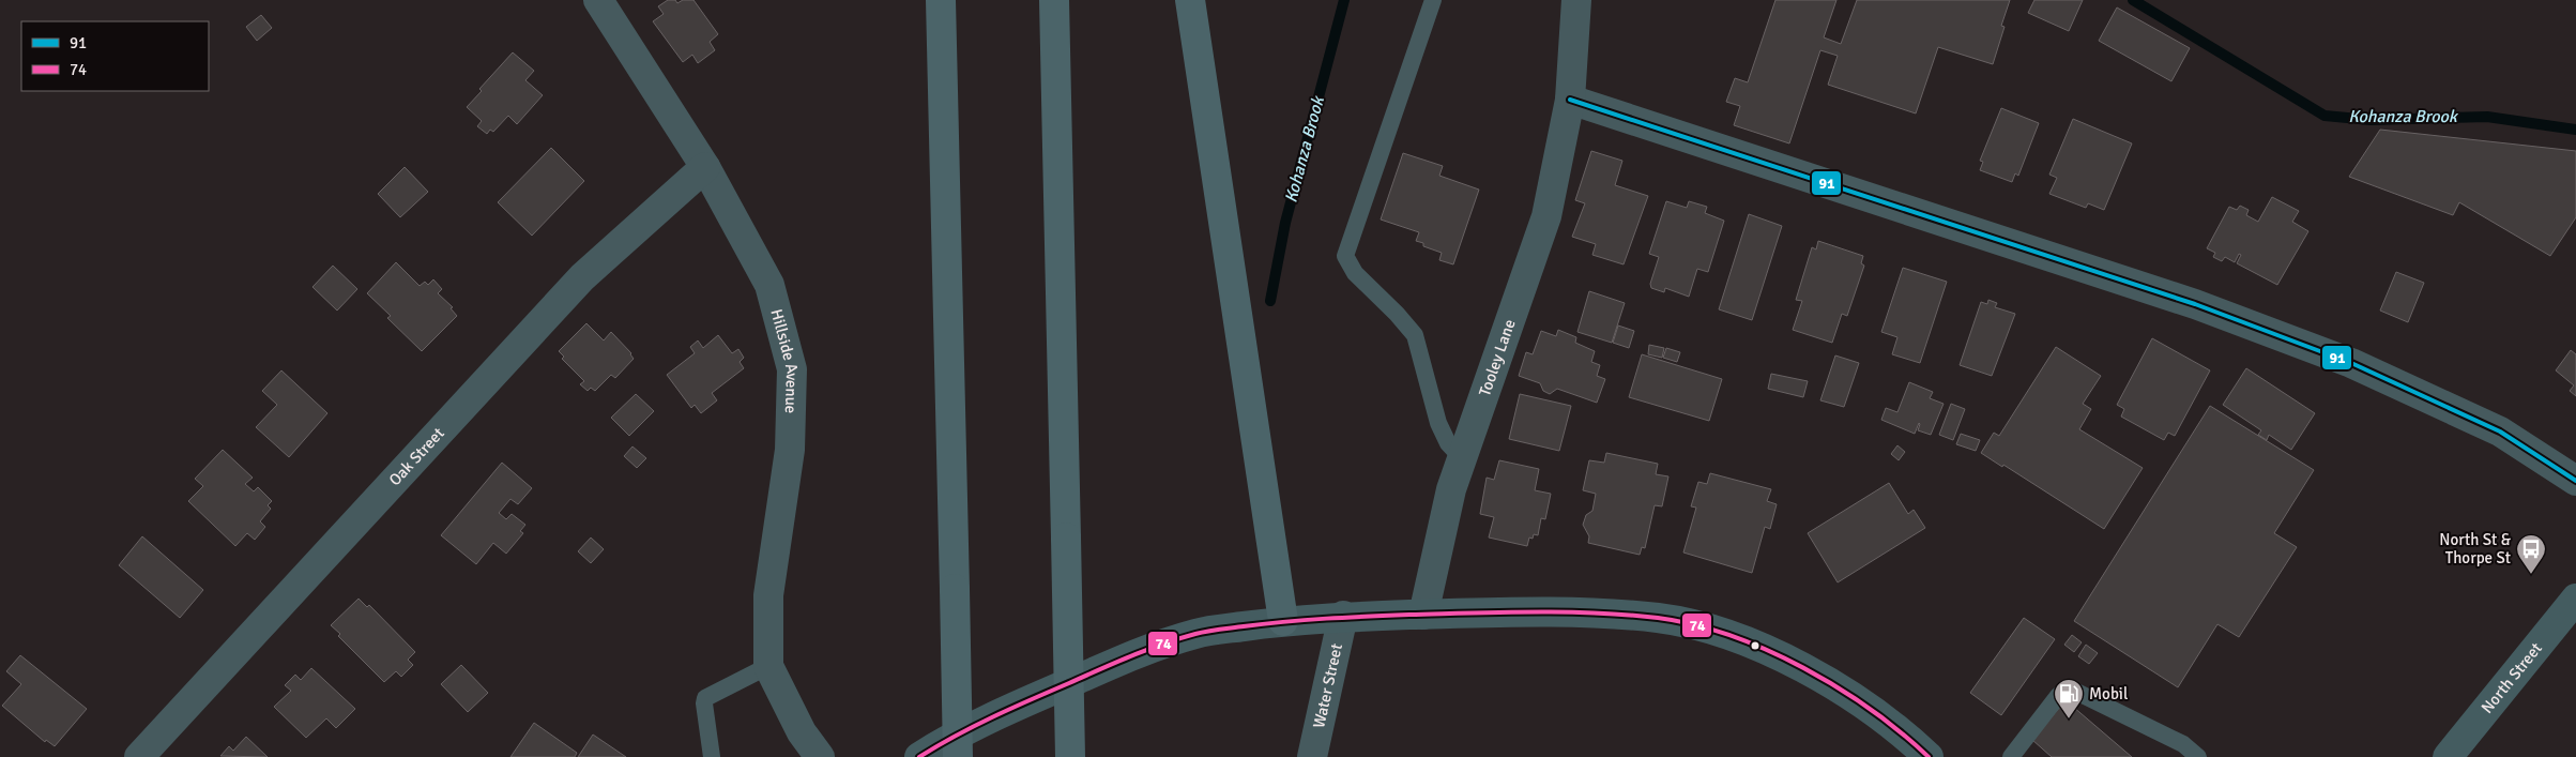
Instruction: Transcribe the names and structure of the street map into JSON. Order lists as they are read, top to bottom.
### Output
{
  "streets": {
    "main road": ["North Street"],
    "street": [
      "Tooley Lane",
      "Hillside Avenue",
      "Oak Street",
      "Water Street"
    ]
  },
  "crossings": [
    ["Hillside Avenue", "Oak Street"]
  ],
  "water": ["Kohanza Brook"],
  "places": {
    "bus stop": ["North St & Thorpe St"],
    "fuel station": ["Mobil"]
  },
  "lines": ["transit line 91", "transit line 74"],
  "legend": ["91", "74"]
}
